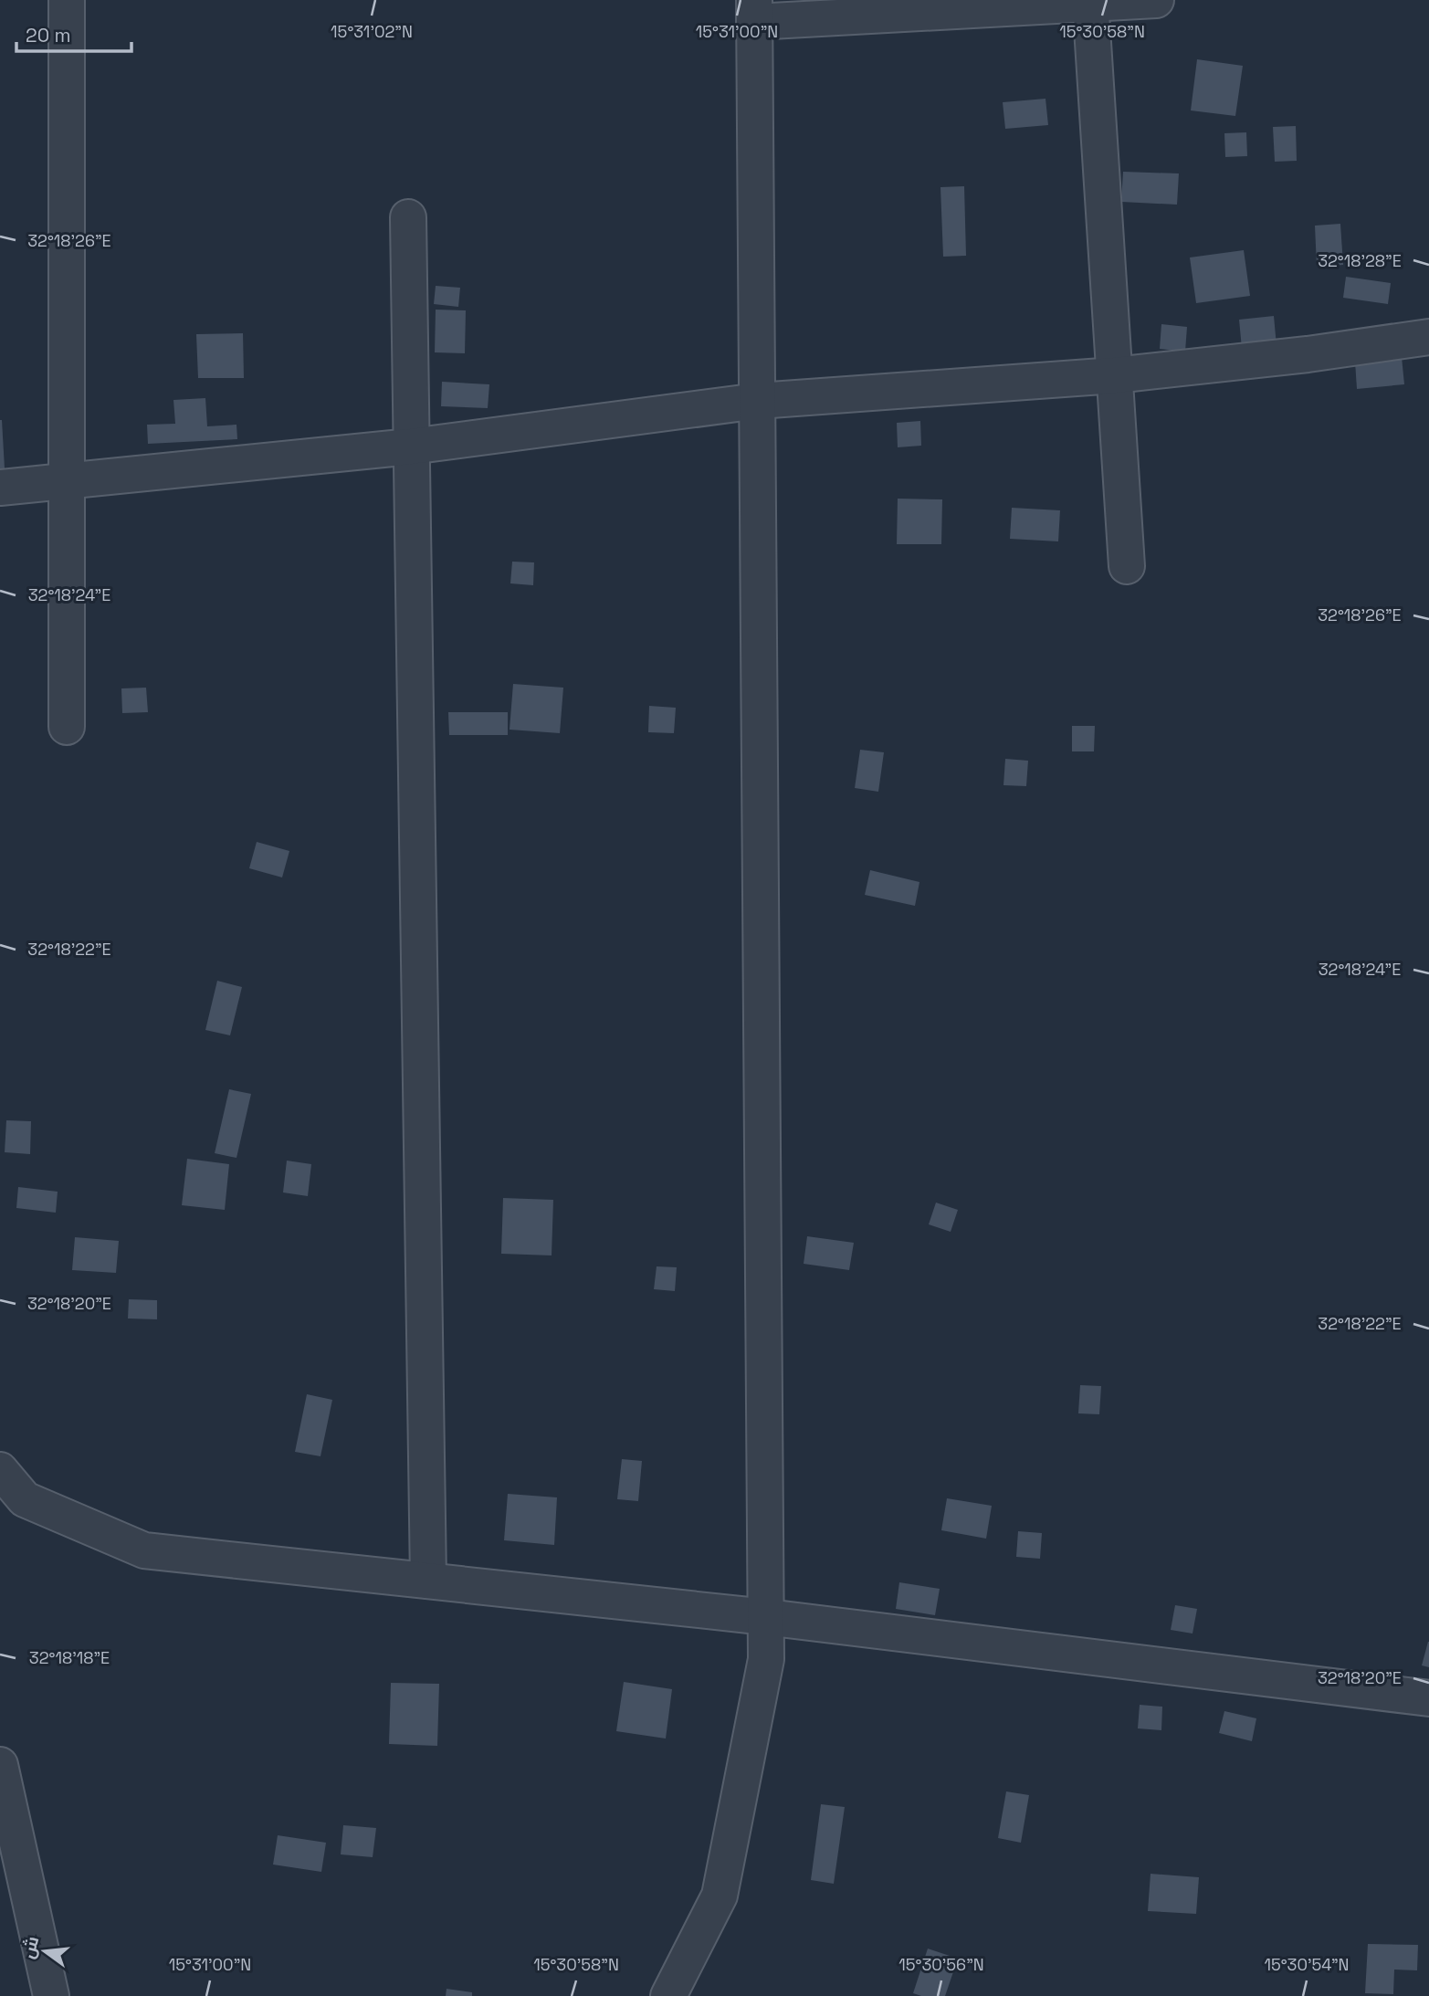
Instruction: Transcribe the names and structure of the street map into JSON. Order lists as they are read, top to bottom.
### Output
{
  "scale_bar": "20 m",
  "north": "left",
  "coordinates": [
    "15°31'02\"N",
    "15°31'00\"N",
    "15°30'58\"N",
    "32°18'26\"E",
    "32°18'28\"E",
    "32°18'24\"E",
    "32°18'22\"E",
    "32°18'20\"E",
    "32°18'18\"E",
    "15°30'56\"N",
    "15°30'54\"N"
  ]
}
